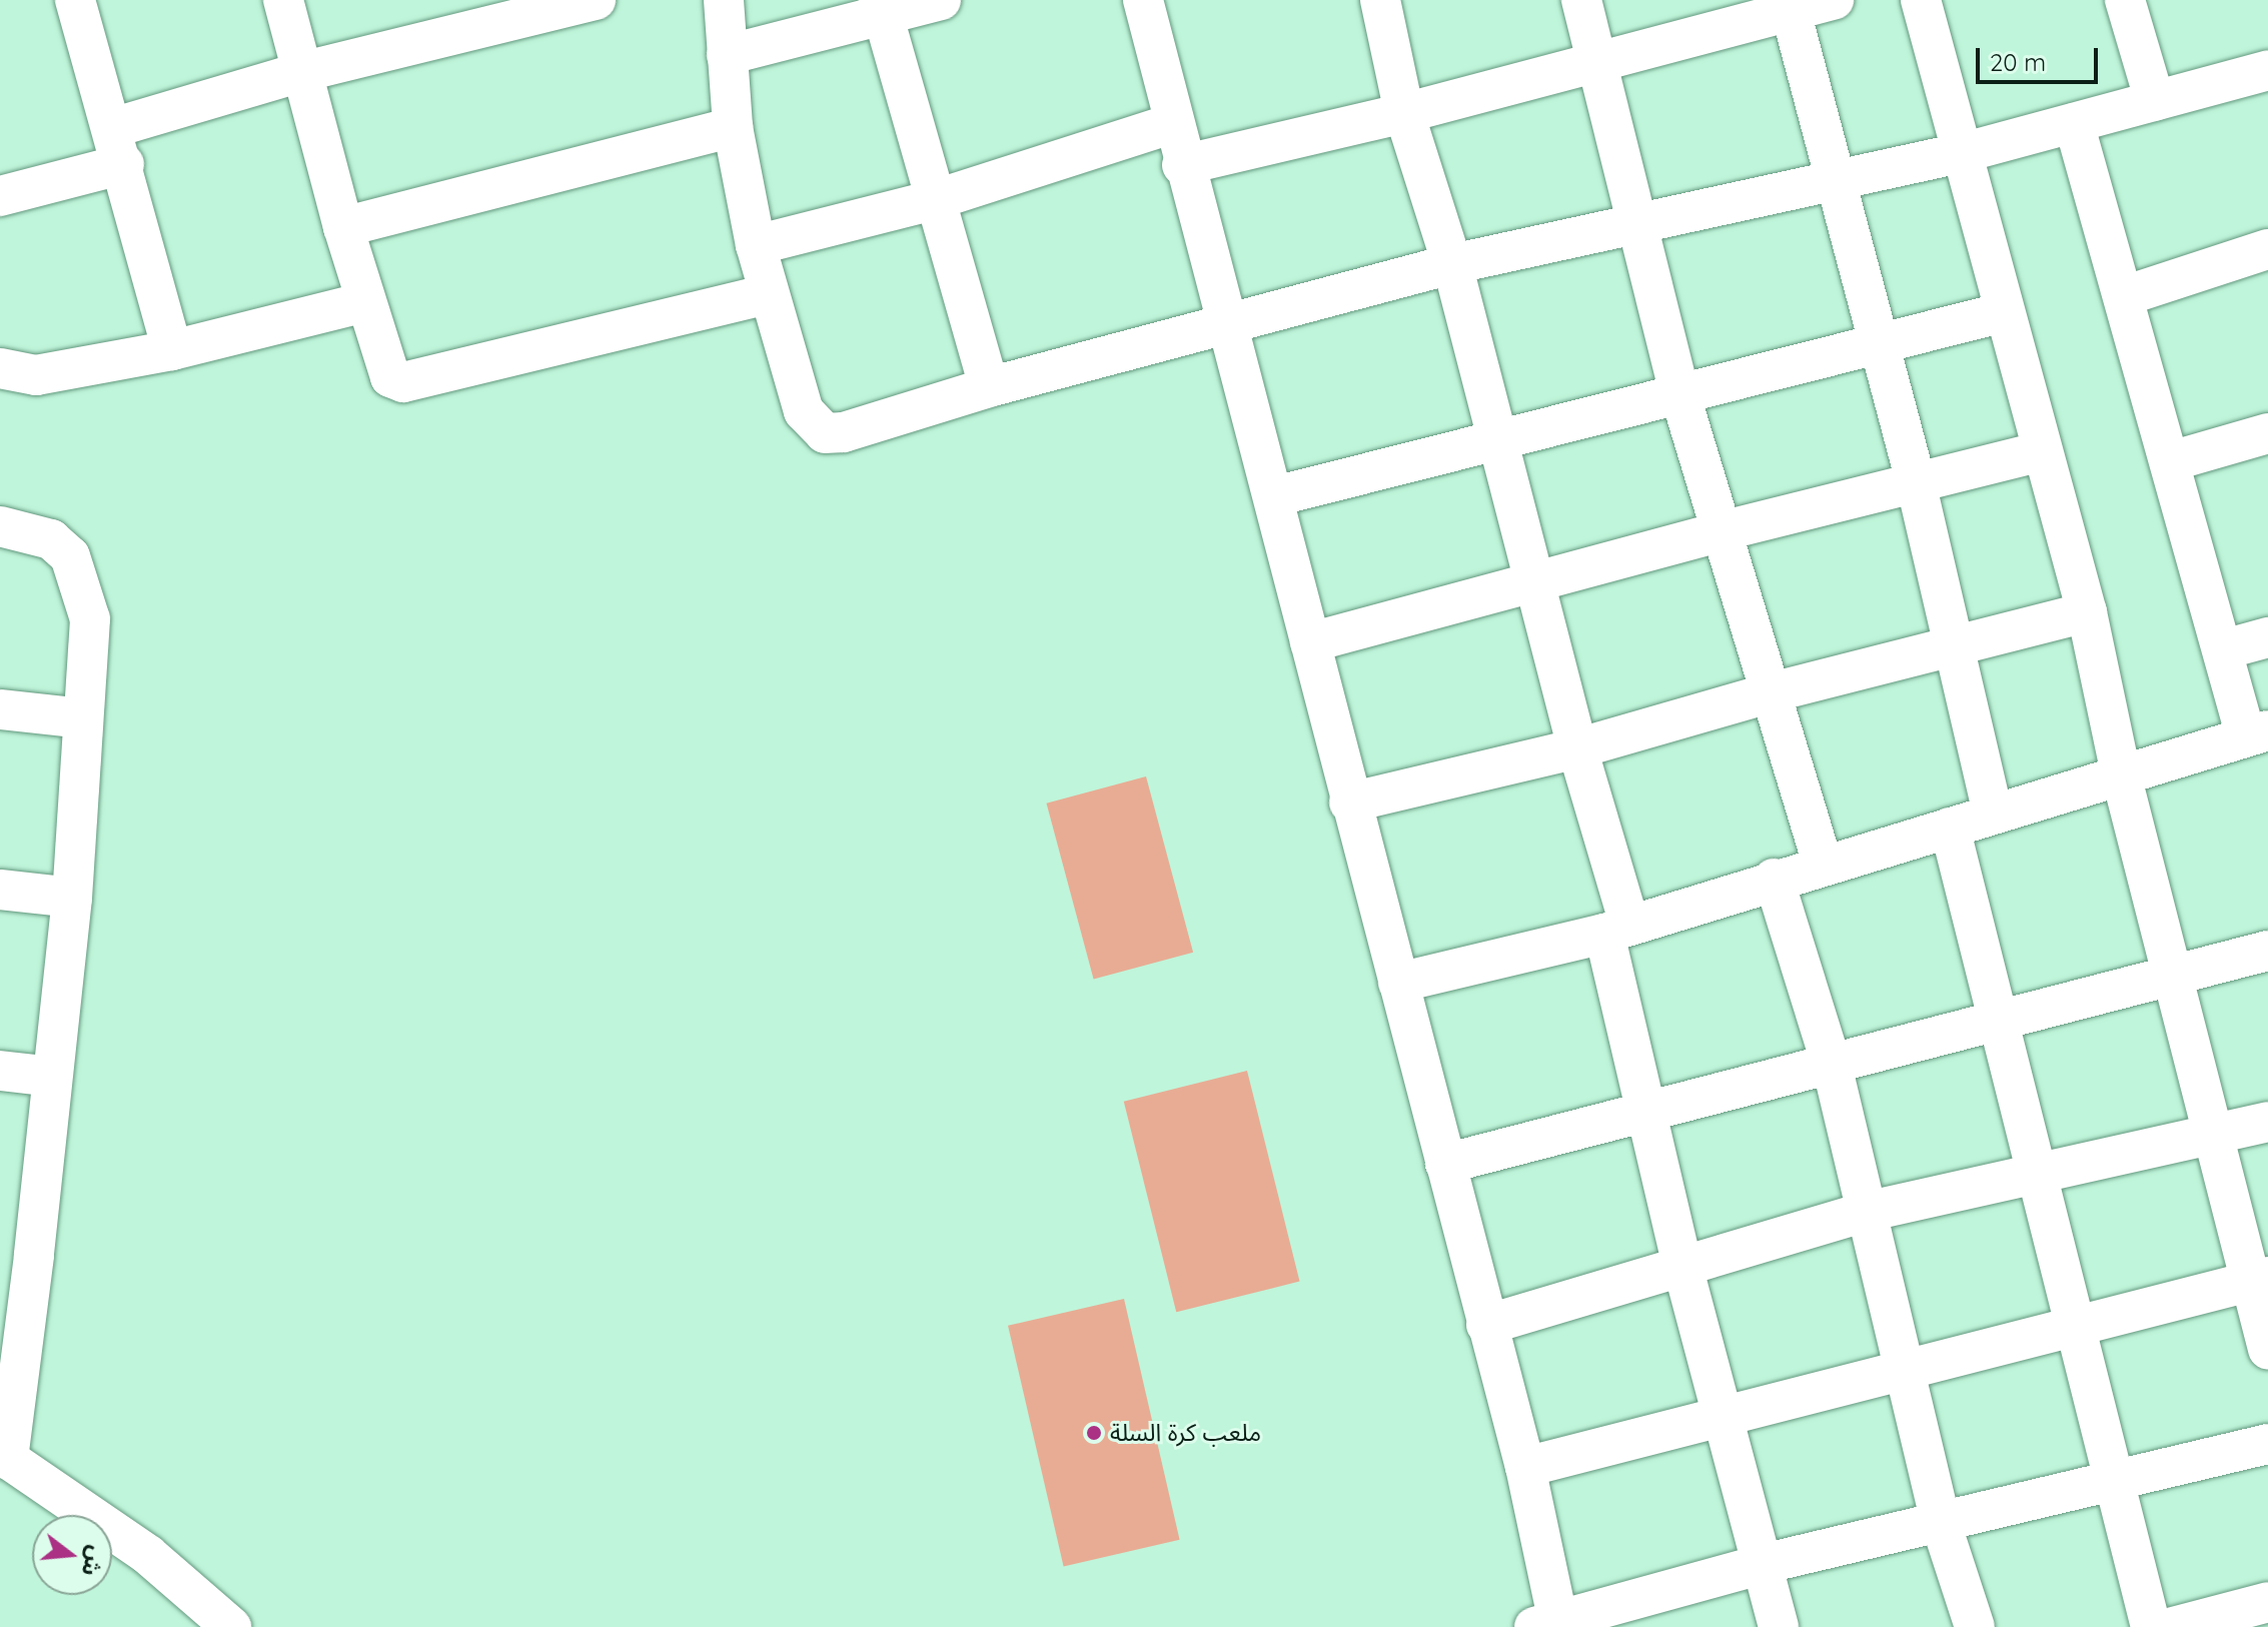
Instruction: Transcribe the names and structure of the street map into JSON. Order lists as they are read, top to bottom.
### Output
{
  "places": ["ملعب كرة السلة"],
  "scale_bar": "20 m",
  "north": "right"
}
